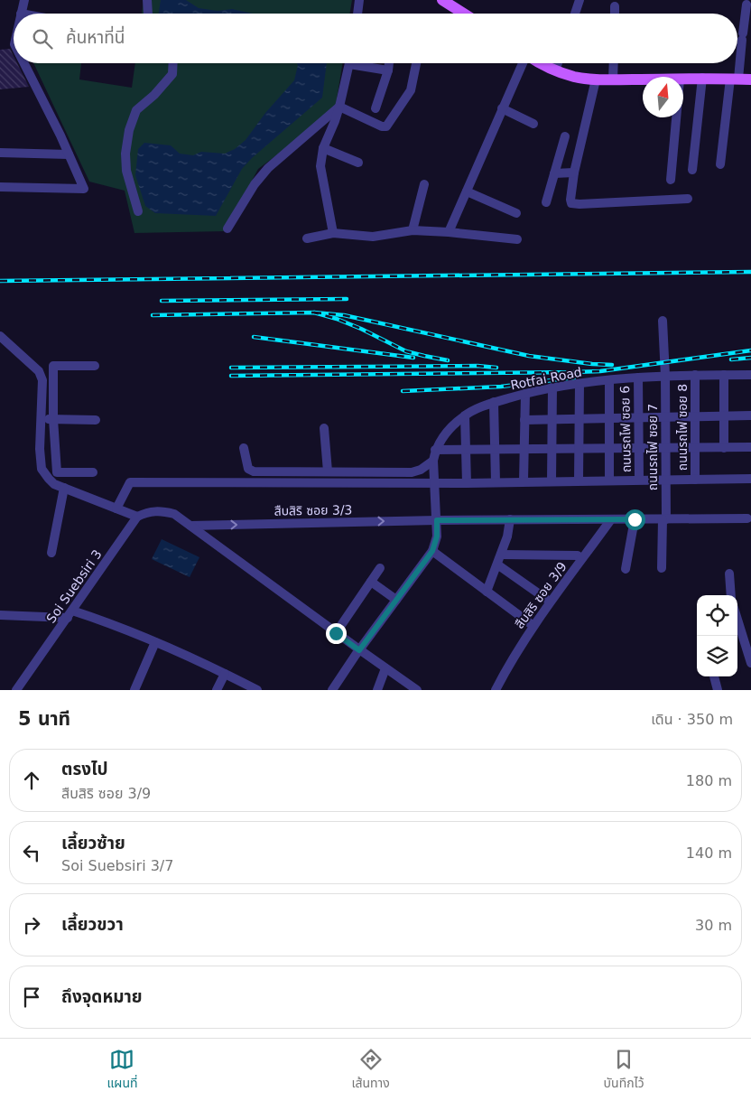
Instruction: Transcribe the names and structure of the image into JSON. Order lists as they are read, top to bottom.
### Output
{
  "streets": {
    "street": [
      "Rotfai Road",
      "ถนนรถไฟ ซอย 8",
      "ถนนรถไฟ ซอย 6",
      "ถนนรถไฟ ซอย 7",
      "สืบสิริ ซอย 3/3",
      "Soi Suebsiri 3",
      "สืบสิริ ซอย 3/9"
    ]
  },
  "crossings": [
    ["Rotfai Road", "ถนนรถไฟ ซอย 8"],
    ["Rotfai Road", "ถนนรถไฟ ซอย 6"],
    ["Rotfai Road", "ถนนรถไฟ ซอย 7"],
    ["Rotfai Road", "สืบสิริ ซอย 3/3"]
  ],
  "north": "top",
  "page": {
    "search": "ค้นหาที่นี่",
    "heading": ["5 นาที", "เดิน · 350 m"],
    "list": [
      ["ตรงไป", "สืบสิริ ซอย 3/9", "180 m"],
      ["เลี้ยวซ้าย", "Soi Suebsiri 3/7", "140 m"],
      ["เลี้ยวขวา", "30 m"],
      "ถึงจุดหมาย"
    ],
    "nav": ["แผนที่", "เส้นทาง", "บันทึกไว้"]
  }
}
